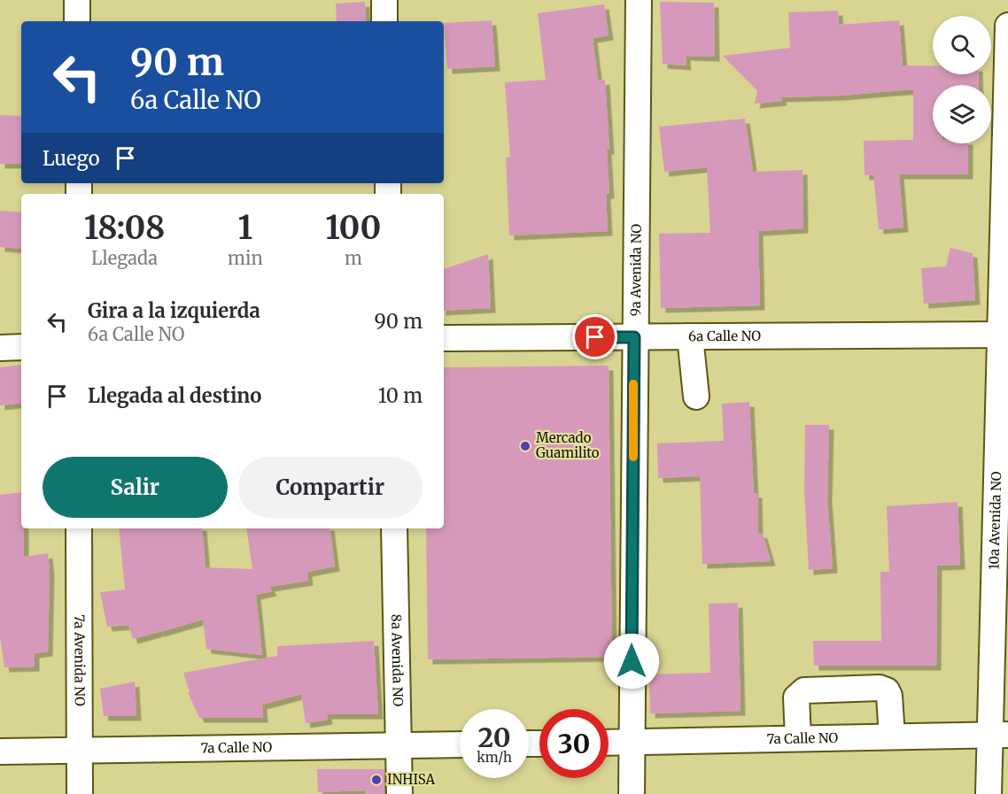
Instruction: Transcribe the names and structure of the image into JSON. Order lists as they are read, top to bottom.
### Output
{
  "streets": {
    "street": [
      "9a Avenida NO",
      "6a Calle NO",
      "10a Avenida NO",
      "8a Avenida NO",
      "7a Avenida NO",
      "7a Calle NO"
    ]
  },
  "crossings": [
    ["9a Avenida NO", "6a Calle NO"],
    ["9a Avenida NO", "7a Calle NO"],
    ["6a Calle NO", "10a Avenida NO"],
    ["10a Avenida NO", "7a Calle NO"],
    ["8a Avenida NO", "7a Calle NO"],
    ["7a Avenida NO", "7a Calle NO"]
  ],
  "places": ["Mercado Guamilito", "INHISA"],
  "page": {
    "turn": ["90 m", "6a Calle NO"],
    "then": "Luego",
    "eta": [
      "18:08",
      "Llegada",
      "1",
      "min",
      "100",
      "m"
    ],
    "list": [
      {
        "name": "Gira a la izquierda",
        "note": "6a Calle NO",
        "value": "90 m"
      },
      {
        "name": "Llegada al destino",
        "value": "10 m"
      }
    ],
    "buttons": ["Salir", "Compartir"],
    "speed": "20 km/h",
    "limit": "30"
  }
}
